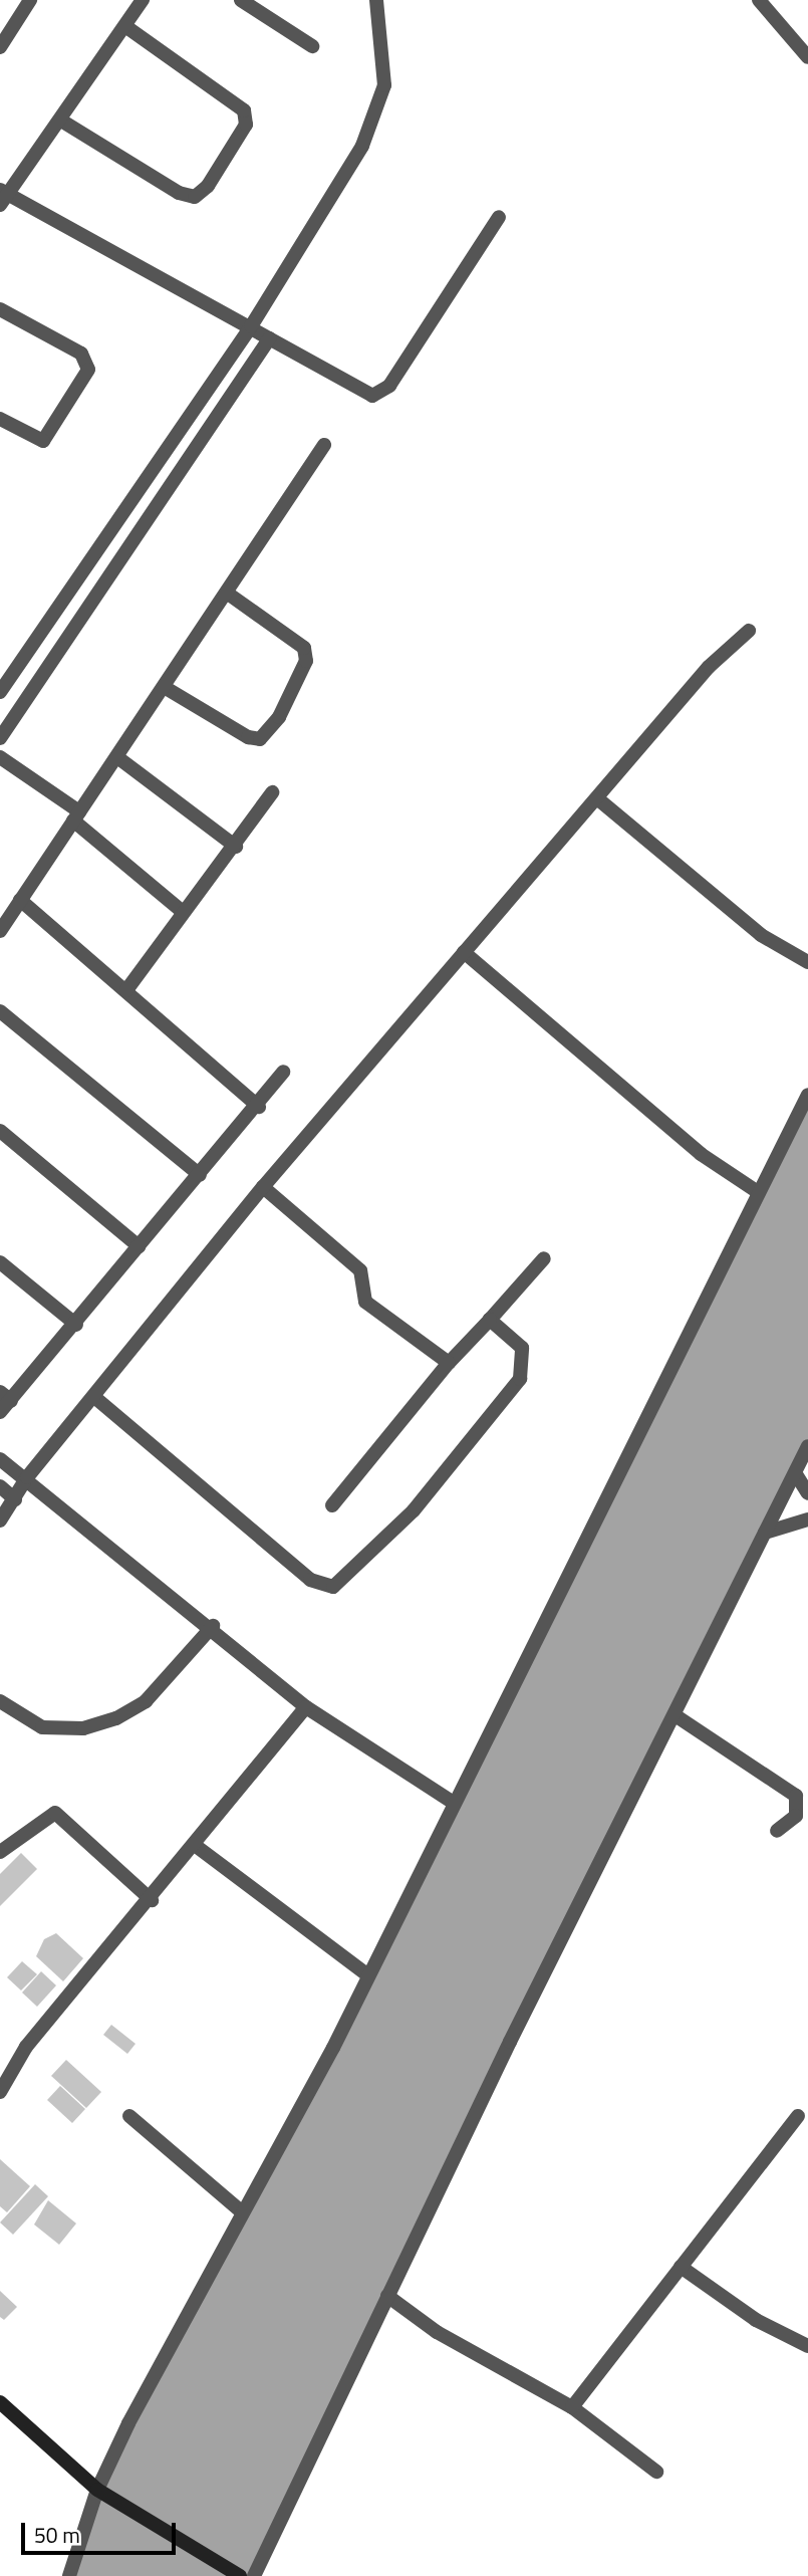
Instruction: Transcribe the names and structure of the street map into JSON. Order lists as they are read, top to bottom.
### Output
{
  "scale_bar": "50 m"
}
